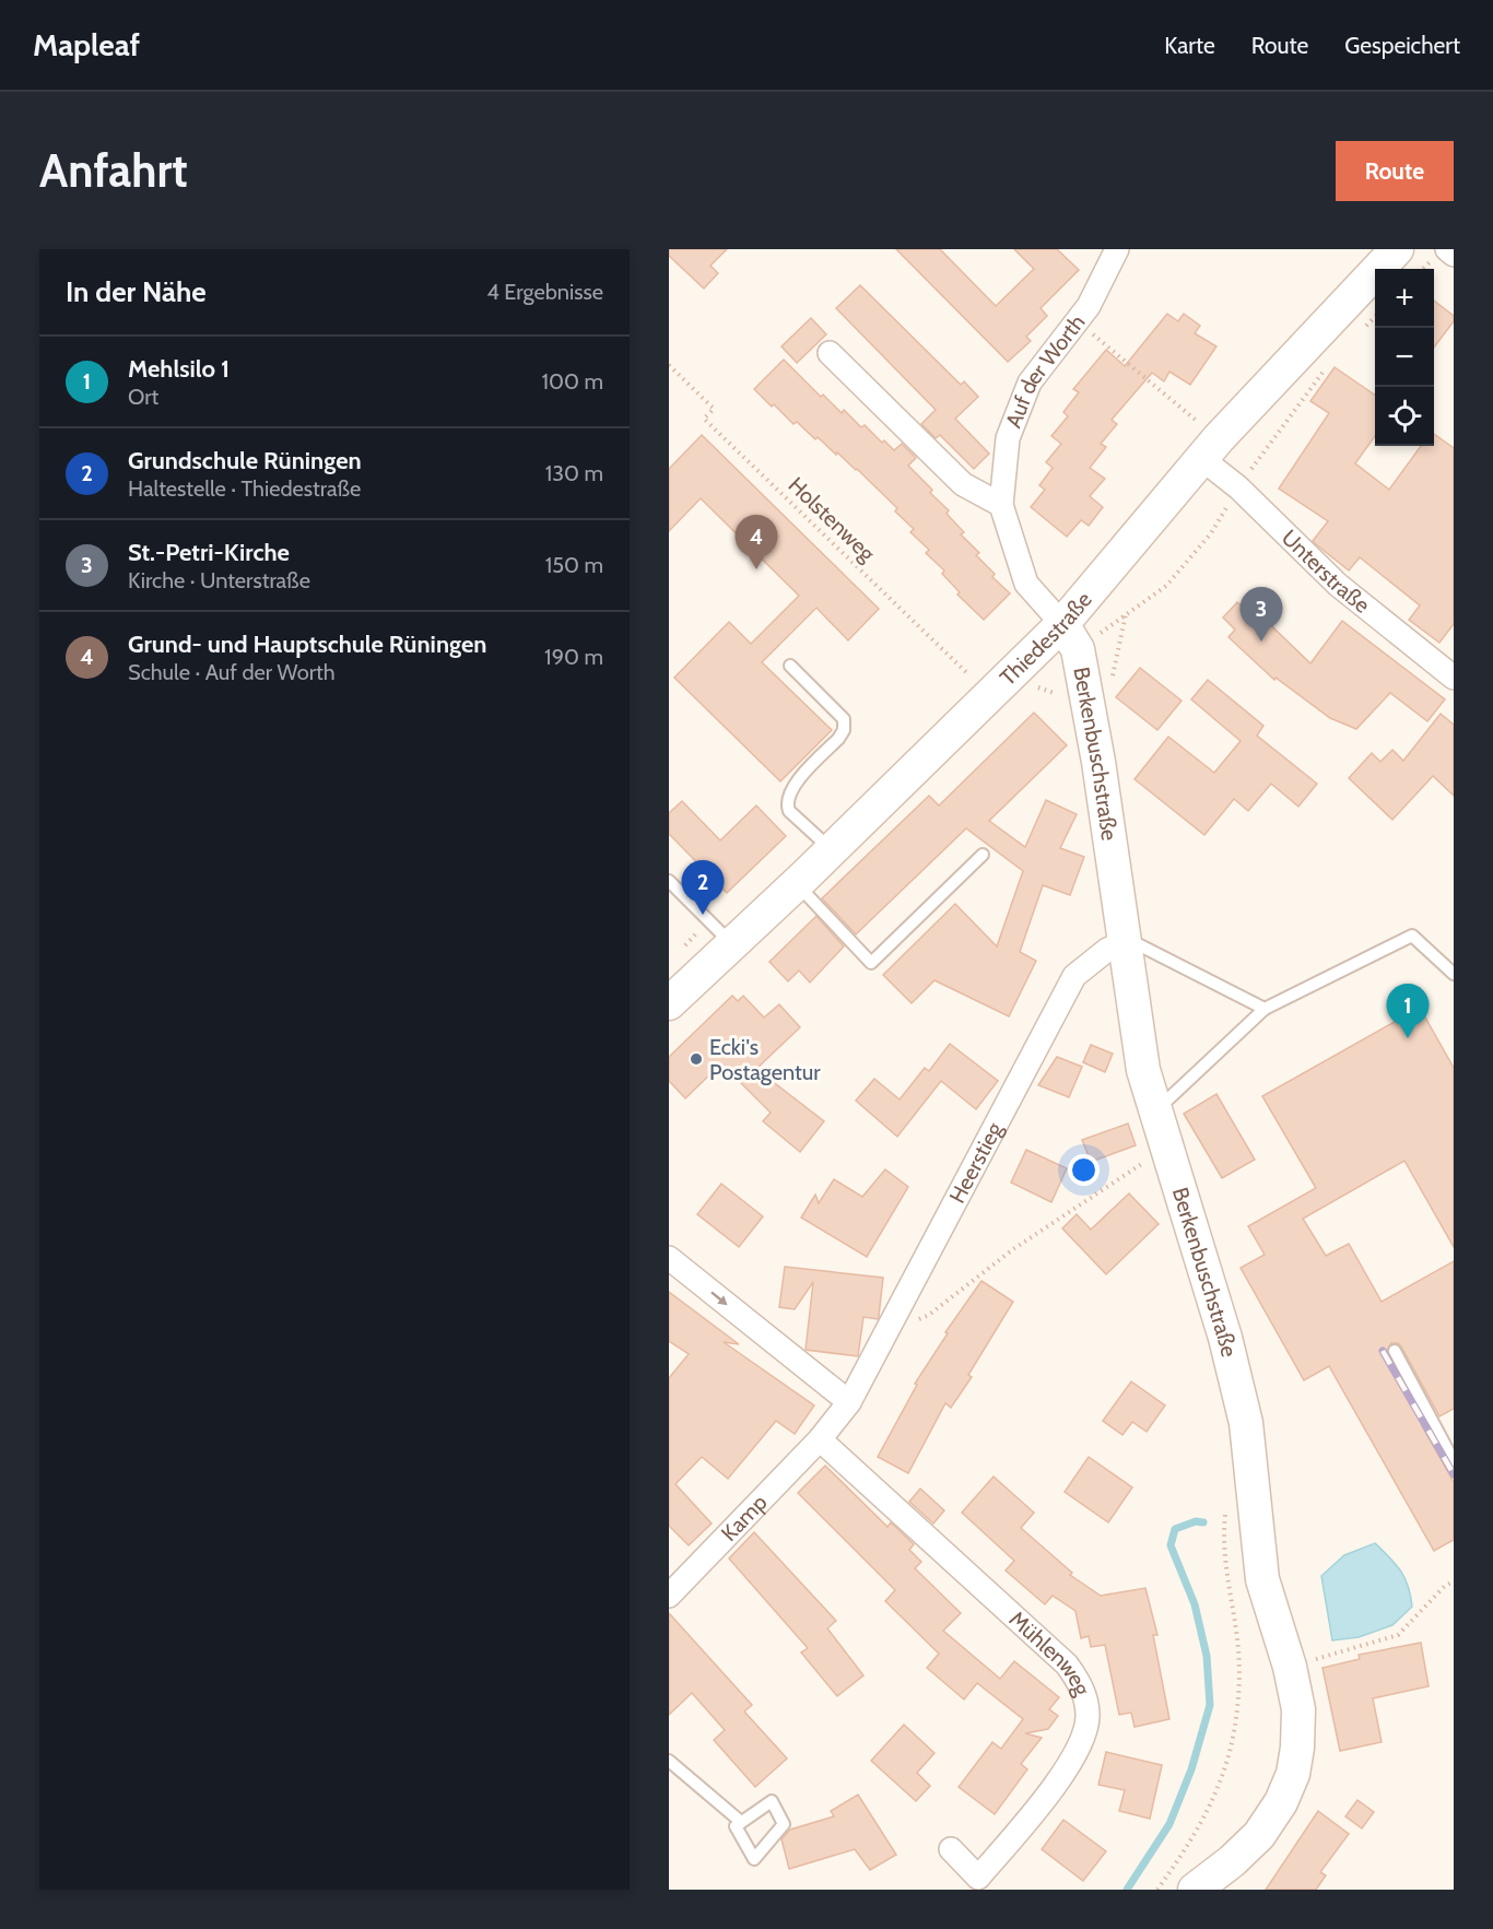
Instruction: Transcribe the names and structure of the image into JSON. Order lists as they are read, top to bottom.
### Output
{
  "streets": {
    "street": [
      "Auf der Worth",
      "Unterstraße",
      "Thiedestraße",
      "Berkenbuschstraße",
      "Heerstieg",
      "Kamp",
      "Mühlenweg"
    ],
    "path": ["Holstenweg"]
  },
  "crossings": [
    ["Auf der Worth", "Thiedestraße"],
    ["Auf der Worth", "Berkenbuschstraße"],
    ["Holstenweg", "Thiedestraße"],
    ["Unterstraße", "Thiedestraße"],
    ["Thiedestraße", "Berkenbuschstraße"],
    ["Berkenbuschstraße", "Heerstieg"],
    ["Heerstieg", "Kamp"],
    ["Heerstieg", "Mühlenweg"],
    ["Kamp", "Mühlenweg"]
  ],
  "places": ["Ecki's Postagentur"],
  "page": {
    "header": "Mapleaf",
    "nav": ["Karte", "Route", "Gespeichert"],
    "buttons": "Route",
    "title": "Anfahrt",
    "heading": ["In der Nähe", "4 Ergebnisse"],
    "map_buttons": ["+", "−"],
    "list": [
      {
        "mark": "1",
        "name": "Mehlsilo 1",
        "note": "Ort",
        "value": "100 m"
      },
      {
        "mark": "2",
        "name": "Grundschule Rüningen",
        "note": "Haltestelle · Thiedestraße",
        "value": "130 m"
      },
      {
        "mark": "3",
        "name": "St.-Petri-Kirche",
        "note": "Kirche · Unterstraße",
        "value": "150 m"
      },
      {
        "mark": "4",
        "name": "Grund- und Hauptschule Rüningen",
        "note": "Schule · Auf der Worth",
        "value": "190 m"
      }
    ],
    "pins": [
      "4",
      "3",
      "2",
      "1"
    ]
  }
}
